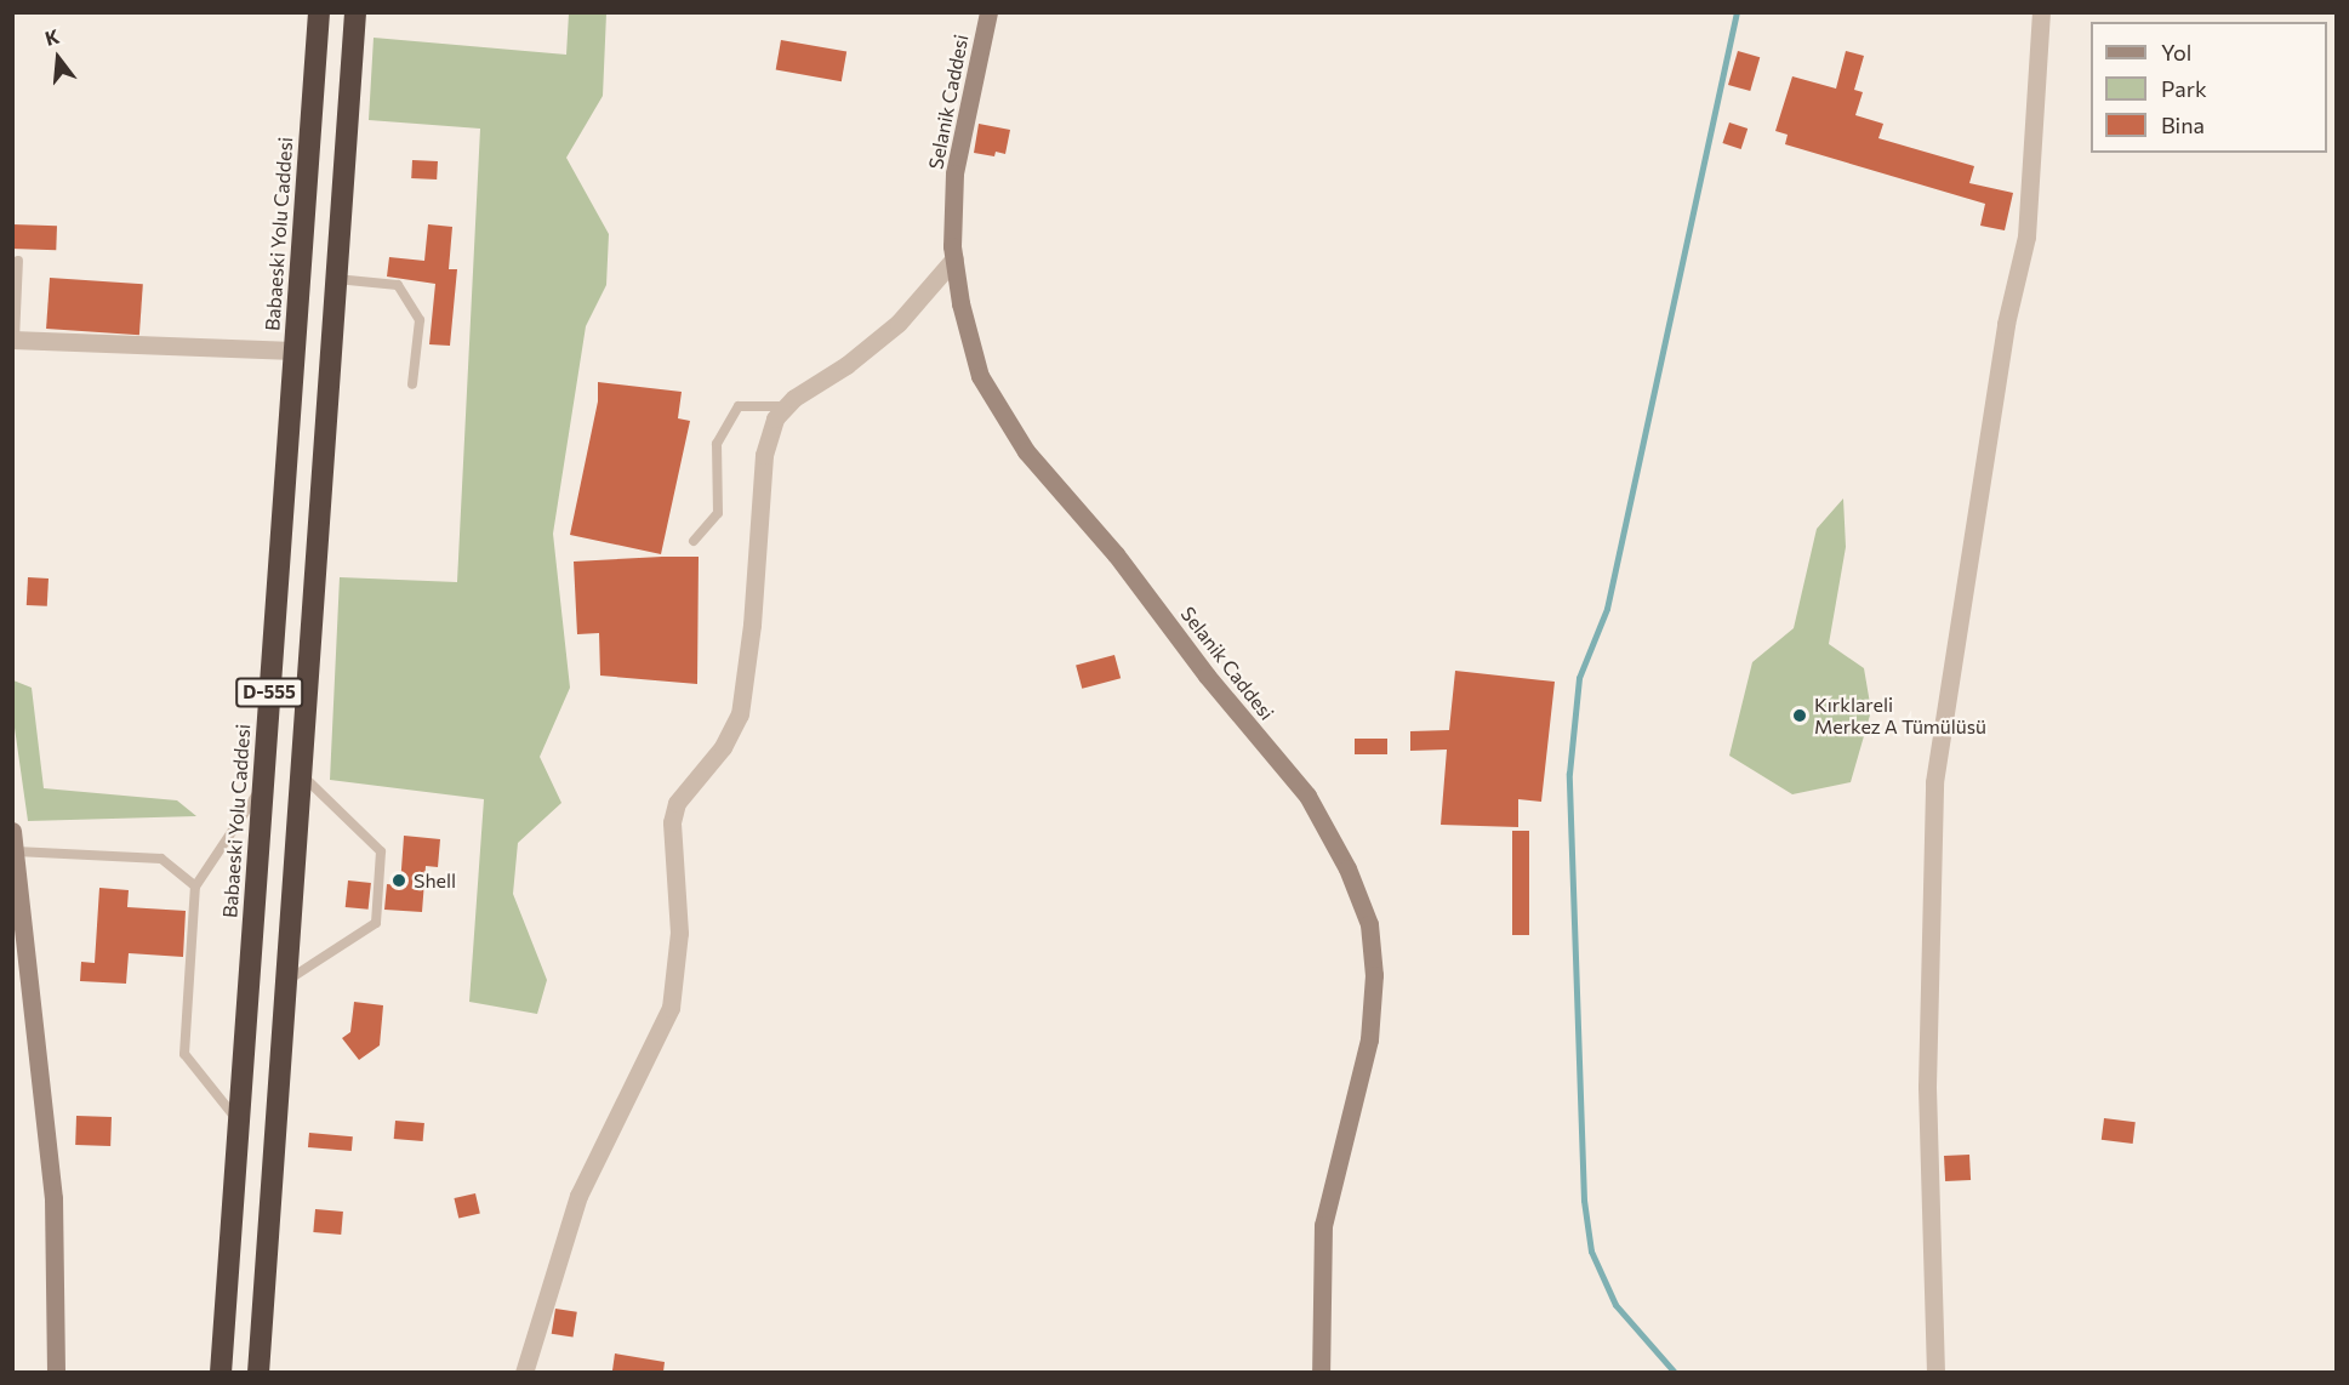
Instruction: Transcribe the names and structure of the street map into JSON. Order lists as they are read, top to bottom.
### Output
{
  "streets": {
    "highway": ["Babaeski Yolu Caddesi", "D-555"],
    "street": ["Selanik Caddesi"]
  },
  "places": ["Kırklareli Merkez A Tümülüsü", "Shell"],
  "legend": ["Yol", "Park", "Bina"],
  "north": "top"
}
